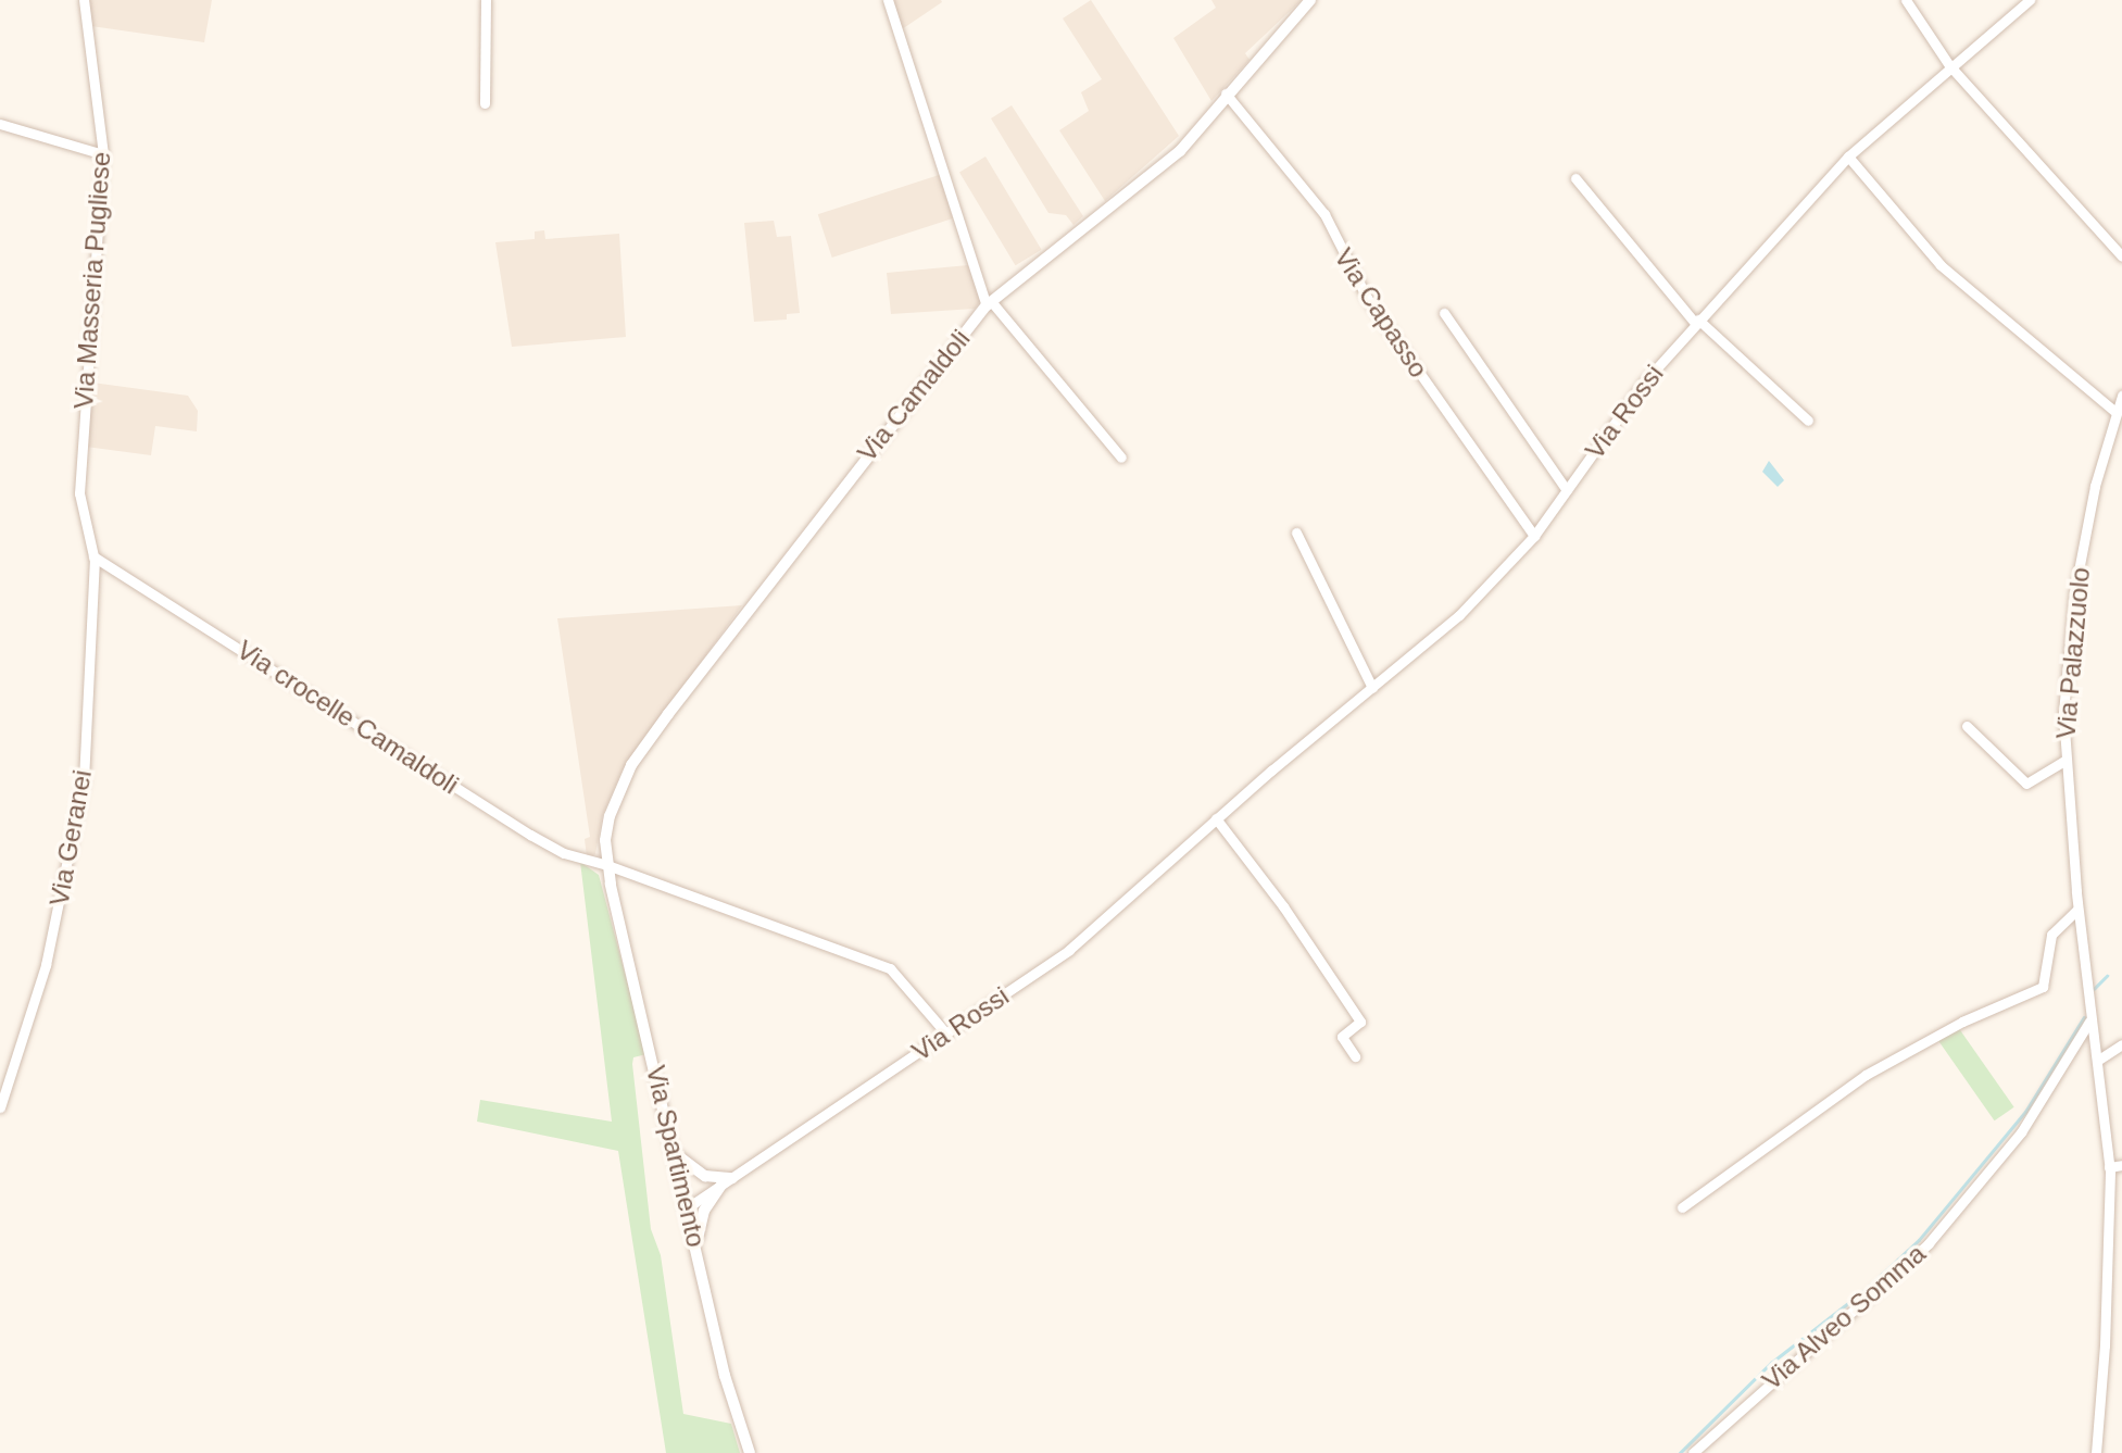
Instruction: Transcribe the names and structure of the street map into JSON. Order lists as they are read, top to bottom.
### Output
{
  "streets": {
    "street": [
      "Via Masseria Pugliese",
      "Via Capasso",
      "Via Camaldoli",
      "Via Rossi",
      "Via Palazzuolo",
      "Via crocelle Camaldoli",
      "Via Geranei",
      "Via Spartimento",
      "Via Alveo Somma"
    ]
  },
  "crossings": [
    ["Via Masseria Pugliese", "Via crocelle Camaldoli"],
    ["Via Masseria Pugliese", "Via Geranei"],
    ["Via Capasso", "Via Camaldoli"],
    ["Via Capasso", "Via Rossi"],
    ["Via Camaldoli", "Via crocelle Camaldoli"],
    ["Via Camaldoli", "Via Spartimento"],
    ["Via Rossi", "Via crocelle Camaldoli"],
    ["Via Rossi", "Via Spartimento"],
    ["Via Palazzuolo", "Via Alveo Somma"],
    ["Via crocelle Camaldoli", "Via Geranei"],
    ["Via crocelle Camaldoli", "Via Spartimento"]
  ]
}
